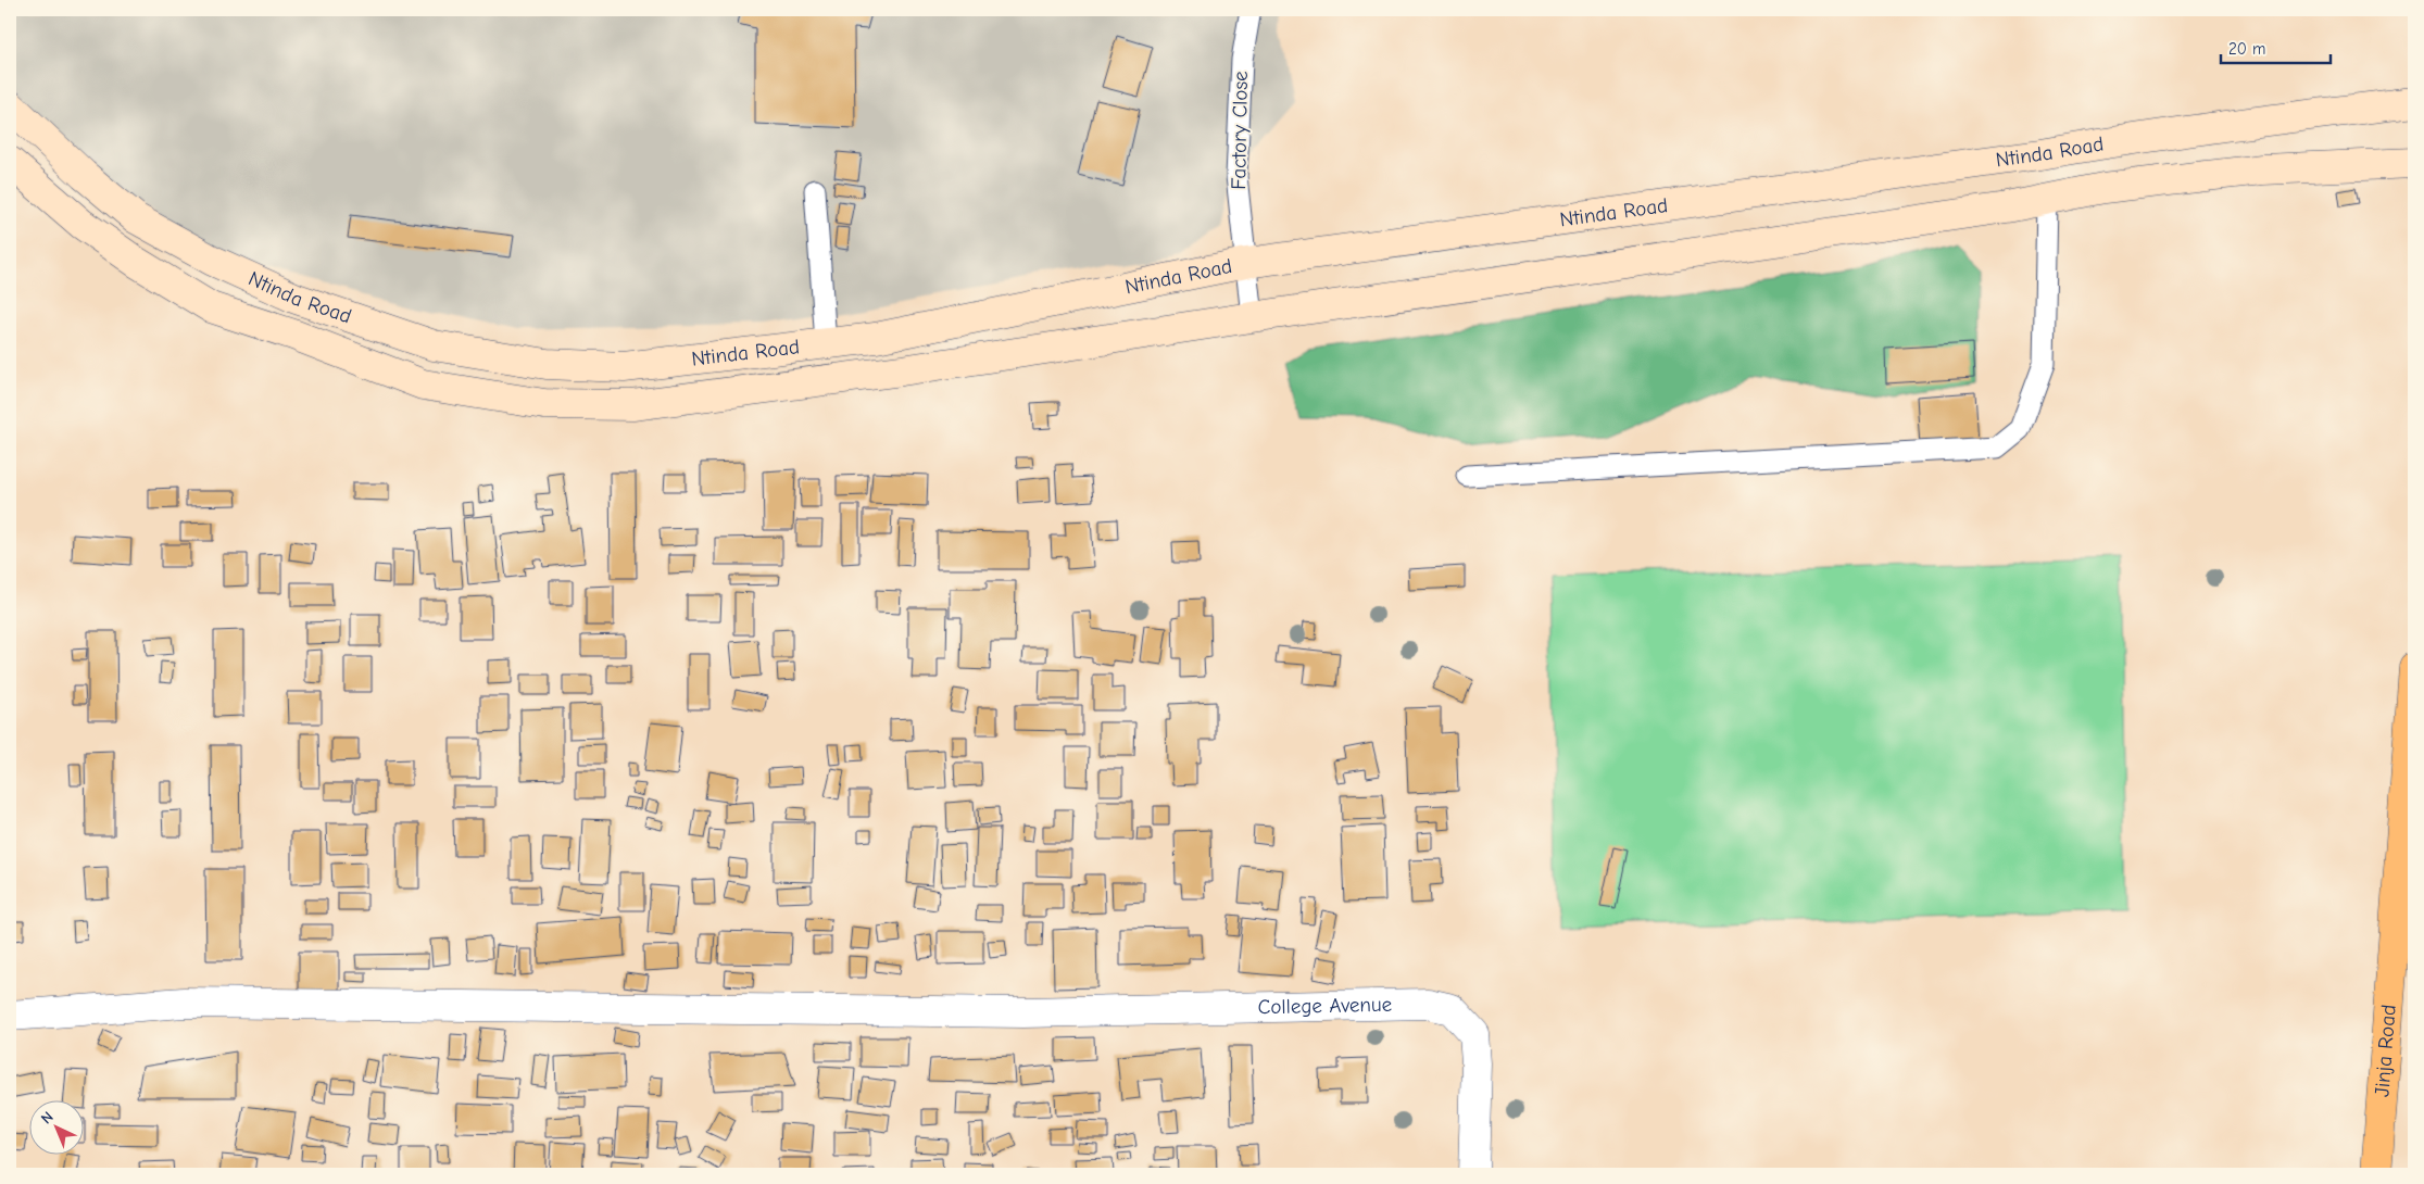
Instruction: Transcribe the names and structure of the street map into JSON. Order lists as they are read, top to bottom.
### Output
{
  "streets": {
    "highway": ["Jinja Road"],
    "main road": ["Ntinda Road"],
    "street": ["College Avenue"],
    "lane": ["Factory Close"]
  },
  "crossings": [
    ["Factory Close", "Ntinda Road"]
  ],
  "scale_bar": "20 m",
  "north": "top left"
}
